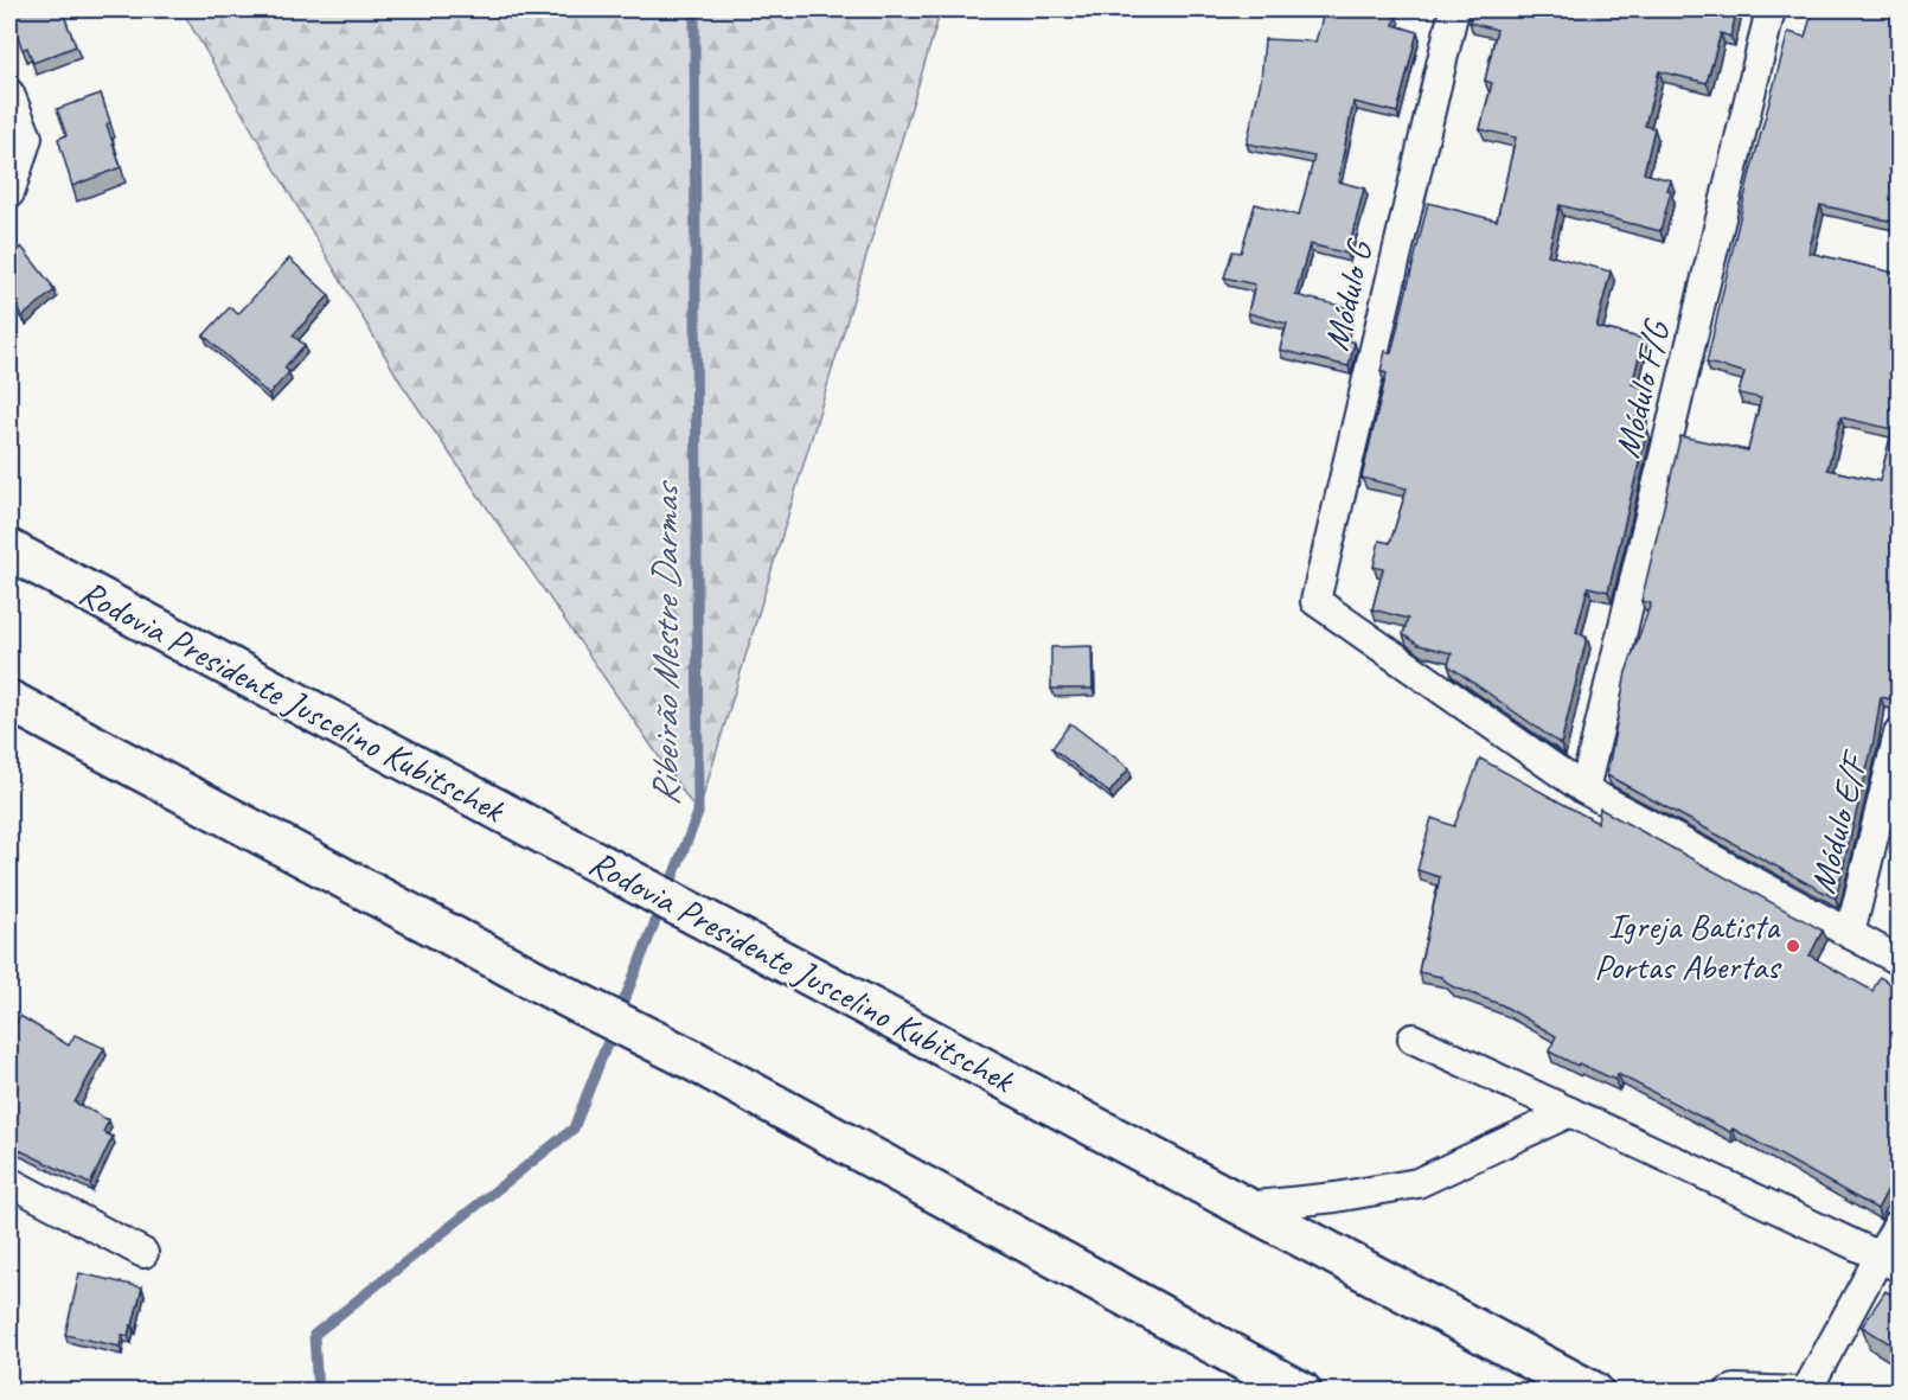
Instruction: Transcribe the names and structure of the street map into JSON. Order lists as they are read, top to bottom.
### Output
{
  "streets": {
    "highway": ["Rodovia Presidente Juscelino Kubitschek"],
    "street": ["Módulo G", "Módulo F/G", "Módulo E/F"]
  },
  "crossings": [
    ["Módulo G", "Módulo F/G"]
  ],
  "water": ["Ribeirão Mestre Darmas"],
  "places": ["Igreja Batista Portas Abertas"]
}
